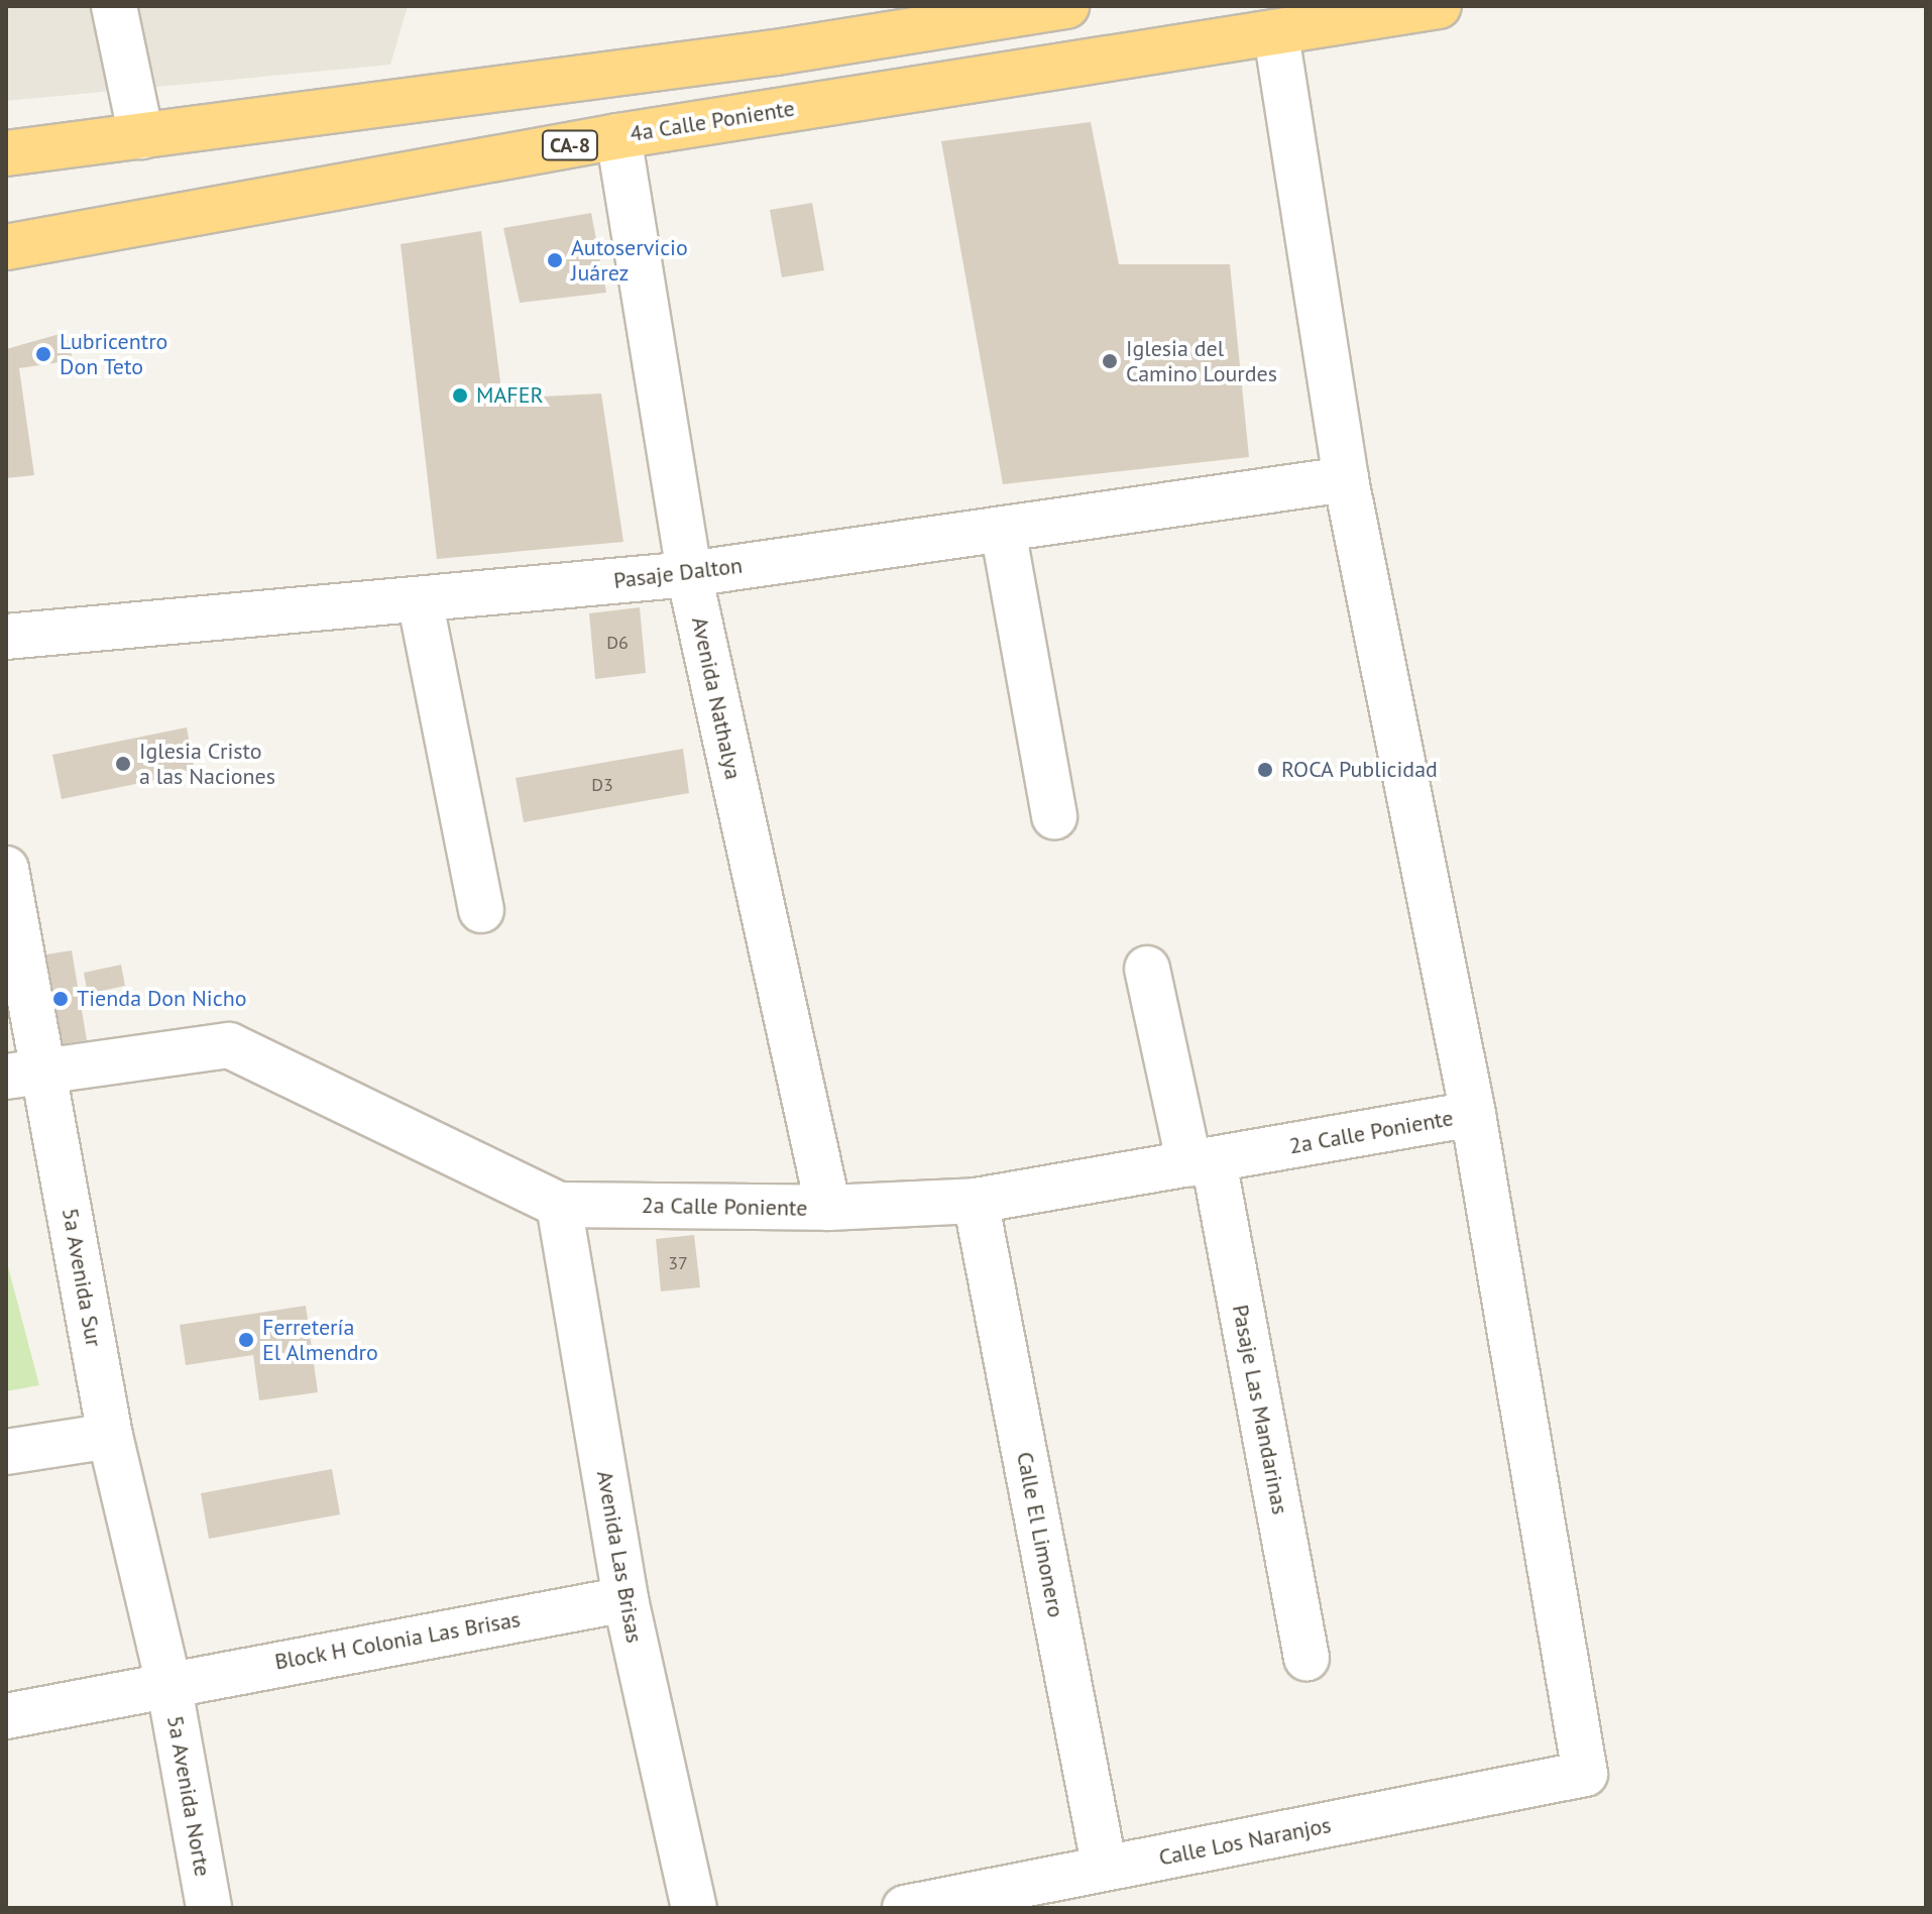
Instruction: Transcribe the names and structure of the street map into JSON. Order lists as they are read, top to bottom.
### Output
{
  "streets": {
    "highway": ["4a Calle Poniente", "CA-8"],
    "street": [
      "Pasaje Dalton",
      "Avenida Nathalya",
      "2a Calle Poniente",
      "5a Avenida Sur",
      "Pasaje Las Mandarinas",
      "Calle El Limonero",
      "Avenida Las Brisas",
      "Block H Colonia Las Brisas",
      "5a Avenida Norte",
      "Calle Los Naranjos"
    ]
  },
  "crossings": [
    ["4a Calle Poniente", "CA-8"],
    ["4a Calle Poniente", "Avenida Nathalya"],
    ["Pasaje Dalton", "Avenida Nathalya"],
    ["Avenida Nathalya", "2a Calle Poniente"],
    ["2a Calle Poniente", "5a Avenida Sur"],
    ["2a Calle Poniente", "Pasaje Las Mandarinas"],
    ["2a Calle Poniente", "Calle El Limonero"],
    ["2a Calle Poniente", "Avenida Las Brisas"],
    ["2a Calle Poniente", "Calle Los Naranjos"],
    ["5a Avenida Sur", "Block H Colonia Las Brisas"],
    ["5a Avenida Sur", "5a Avenida Norte"],
    ["Calle El Limonero", "Calle Los Naranjos"],
    ["Avenida Las Brisas", "Block H Colonia Las Brisas"],
    ["Block H Colonia Las Brisas", "5a Avenida Norte"]
  ],
  "places": [
    "Autoservicio Juárez",
    "Lubricentro Don Teto",
    "Iglesia del Camino Lourdes",
    "MAFER",
    "Iglesia Cristo a las Naciones",
    "ROCA Publicidad",
    "Tienda Don Nicho",
    "Ferretería El Almendro"
  ],
  "house_numbers": ["D6", "D3", "37"]
}
